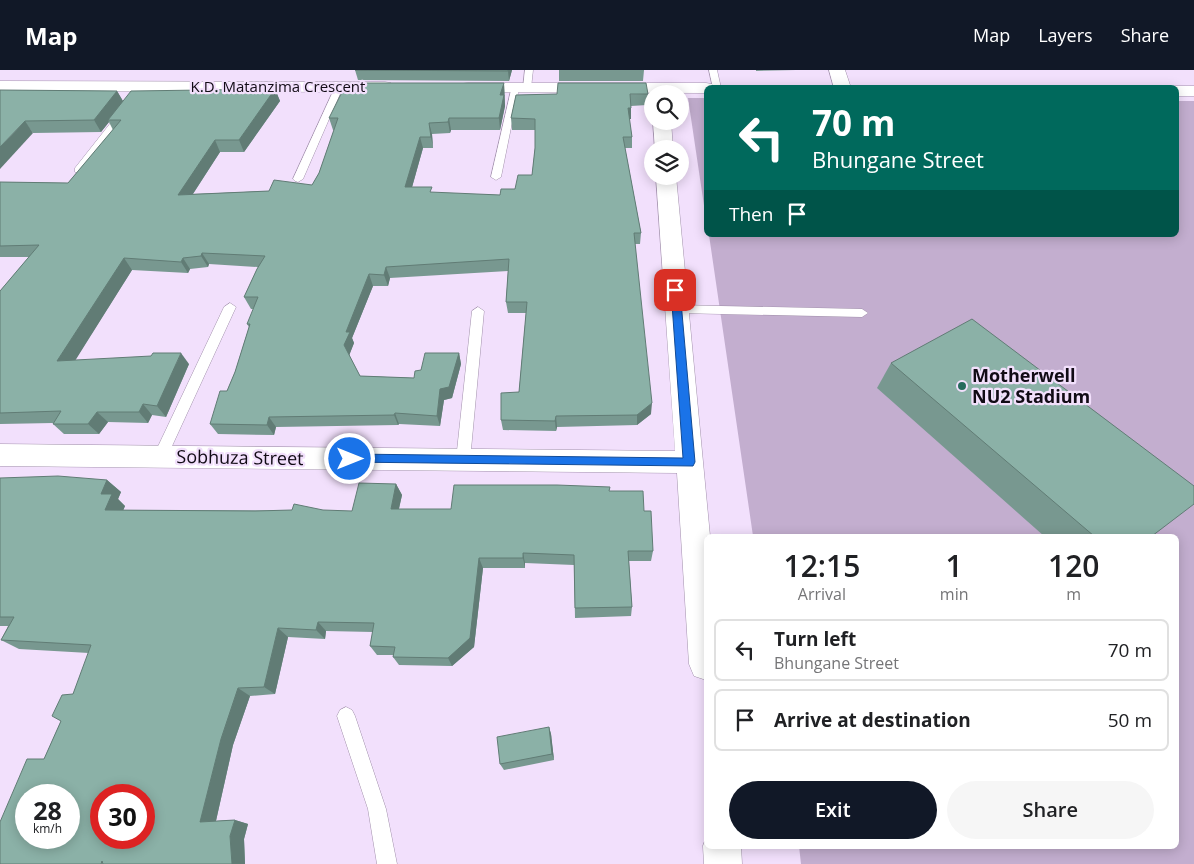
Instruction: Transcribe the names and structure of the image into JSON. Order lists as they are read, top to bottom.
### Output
{
  "streets": {
    "street": ["K.D. Matanzima Crescent", "Sobhuza Street"]
  },
  "places": ["Motherwell NU2 Stadium"],
  "page": {
    "header": "Map",
    "nav": ["Map", "Layers", "Share"],
    "turn": ["70 m", "Bhungane Street"],
    "then": "Then",
    "eta": [
      "12:15",
      "Arrival",
      "1",
      "min",
      "120",
      "m"
    ],
    "list": [
      {
        "name": "Turn left",
        "note": "Bhungane Street",
        "value": "70 m"
      },
      {
        "name": "Arrive at destination",
        "value": "50 m"
      }
    ],
    "buttons": ["Exit", "Share"],
    "speed": "28 km/h",
    "limit": "30"
  }
}
